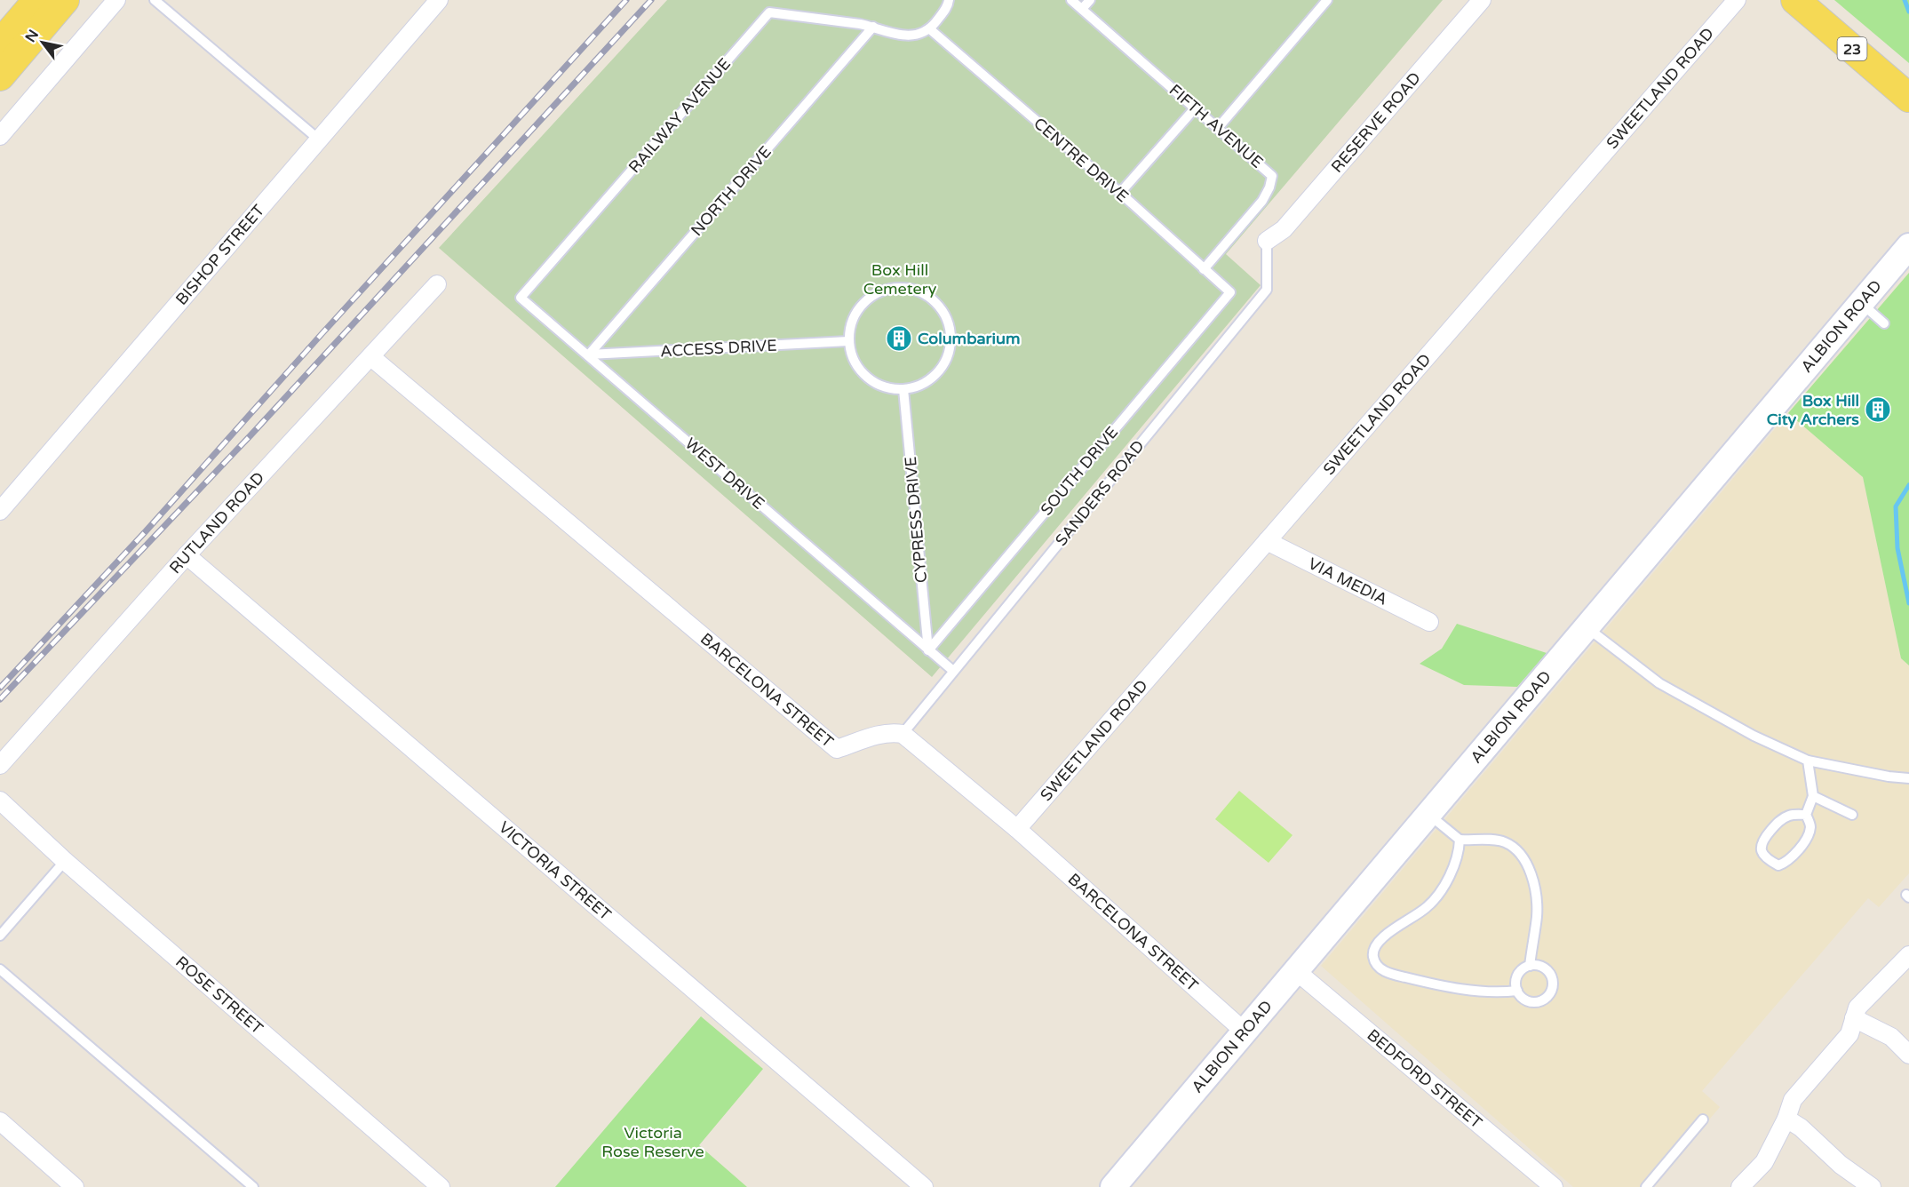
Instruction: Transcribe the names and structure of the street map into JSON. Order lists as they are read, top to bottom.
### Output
{
  "streets": {
    "main road": ["23"],
    "street": [
      "SWEETLAND ROAD",
      "RESERVE ROAD",
      "BISHOP STREET",
      "ALBION ROAD",
      "RUTLAND ROAD",
      "VIA MEDIA",
      "BARCELONA STREET",
      "VICTORIA STREET",
      "ROSE STREET",
      "BEDFORD STREET"
    ],
    "lane": [
      "RAILWAY AVENUE",
      "FIFTH AVENUE",
      "CENTRE DRIVE",
      "NORTH DRIVE",
      "ACCESS DRIVE",
      "SOUTH DRIVE",
      "WEST DRIVE",
      "SANDERS ROAD",
      "CYPRESS DRIVE"
    ]
  },
  "crossings": [
    ["SWEETLAND ROAD", "VIA MEDIA"],
    ["SWEETLAND ROAD", "BARCELONA STREET"],
    ["RAILWAY AVENUE", "NORTH DRIVE"],
    ["RAILWAY AVENUE", "WEST DRIVE"],
    ["RESERVE ROAD", "SANDERS ROAD"],
    ["FIFTH AVENUE", "CENTRE DRIVE"],
    ["CENTRE DRIVE", "SOUTH DRIVE"],
    ["NORTH DRIVE", "ACCESS DRIVE"],
    ["NORTH DRIVE", "WEST DRIVE"],
    ["ALBION ROAD", "BARCELONA STREET"],
    ["ALBION ROAD", "BEDFORD STREET"],
    ["ACCESS DRIVE", "WEST DRIVE"],
    ["ACCESS DRIVE", "CYPRESS DRIVE"],
    ["SOUTH DRIVE", "WEST DRIVE"],
    ["SOUTH DRIVE", "CYPRESS DRIVE"],
    ["WEST DRIVE", "SANDERS ROAD"],
    ["WEST DRIVE", "CYPRESS DRIVE"],
    ["SANDERS ROAD", "BARCELONA STREET"],
    ["RUTLAND ROAD", "BARCELONA STREET"],
    ["RUTLAND ROAD", "VICTORIA STREET"]
  ],
  "parks": ["Box Hill Cemetery", "Victoria Rose Reserve"],
  "places": {
    "building": ["Columbarium", "Box Hill City Archers"]
  },
  "north": "top left"
}
